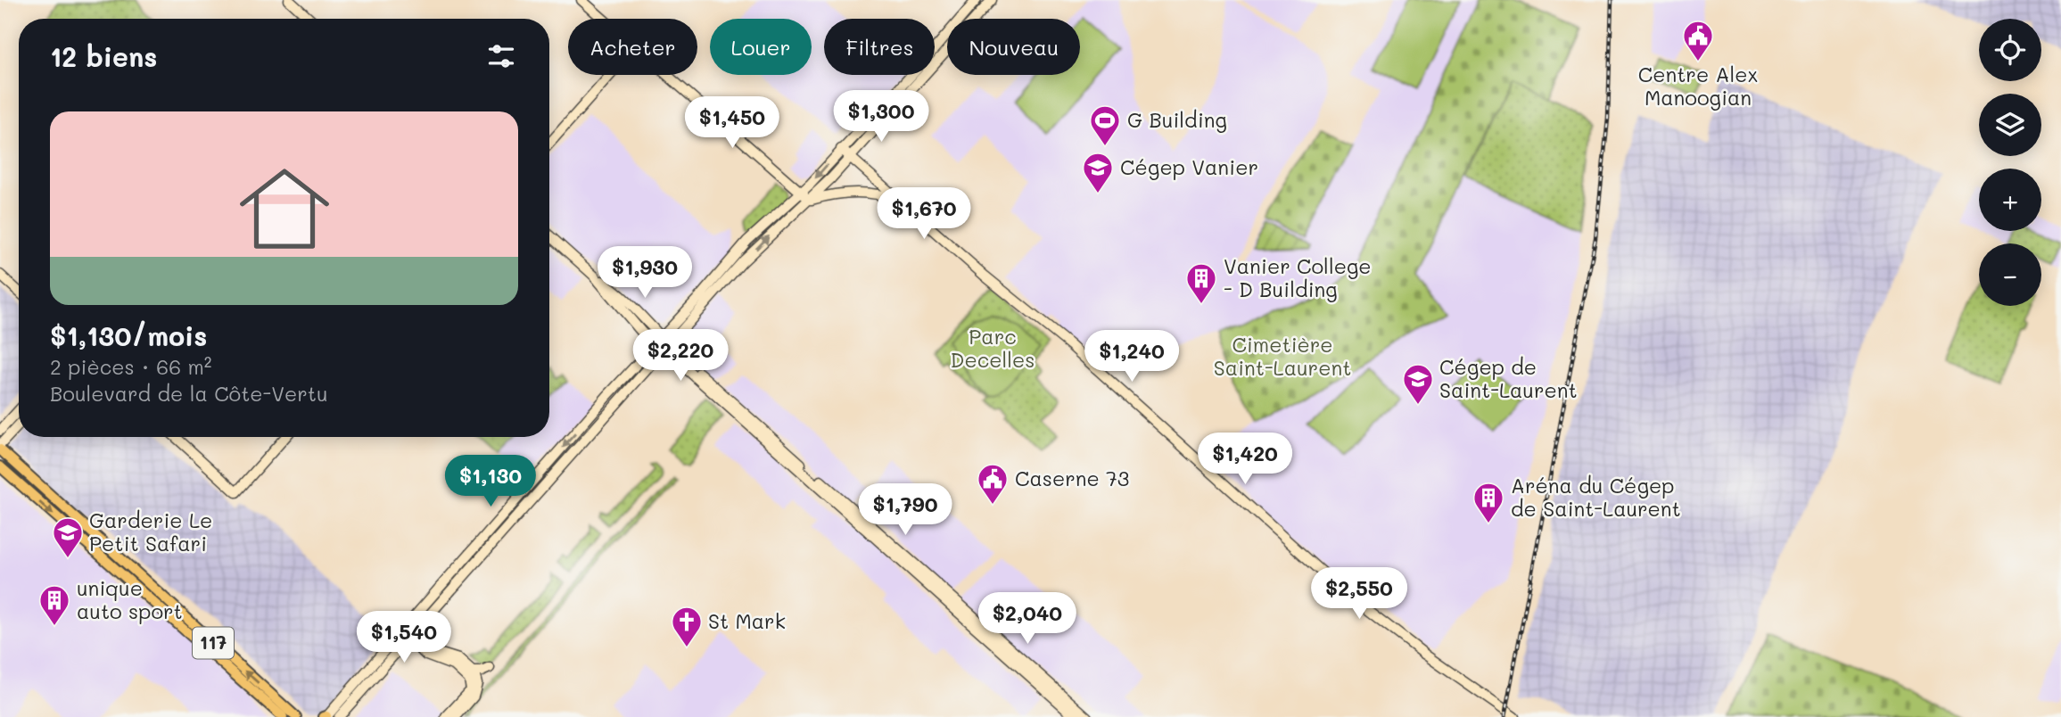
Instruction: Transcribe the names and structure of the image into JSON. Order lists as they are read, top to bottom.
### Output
{
  "streets": {
    "main road": ["117"]
  },
  "parks": ["Parc Decelles", "Cimetière Saint-Laurent"],
  "places": {
    "public building": ["Centre Alex Manoogian", "Caserne 73"],
    "sports": ["G Building"],
    "school or university": ["Cégep Vanier", "Cégep de Saint-Laurent", "Garderie Le Petit Safari"],
    "building": ["Vanier College - D Building", "Aréna du Cégep de Saint-Laurent", "unique auto sport"],
    "church": ["St Mark"]
  },
  "page": {
    "map_buttons": ["+", "−"],
    "chip": [
      "Acheter",
      "Louer",
      "Filtres",
      "Nouveau"
    ],
    "heading": "12 biens",
    "price": [
      "$1,300",
      "$1,450",
      "$1,670",
      "$1,930",
      "$2,220",
      "$1,240",
      "$1,420",
      "$1,130",
      "$1,790",
      "$2,550",
      "$2,040",
      "$1,540"
    ],
    "list": [
      {
        "name": "$1,130/mois",
        "note": "2 pièces · 66 m² · Boulevard de la Côte-Vertu"
      }
    ]
  }
}
